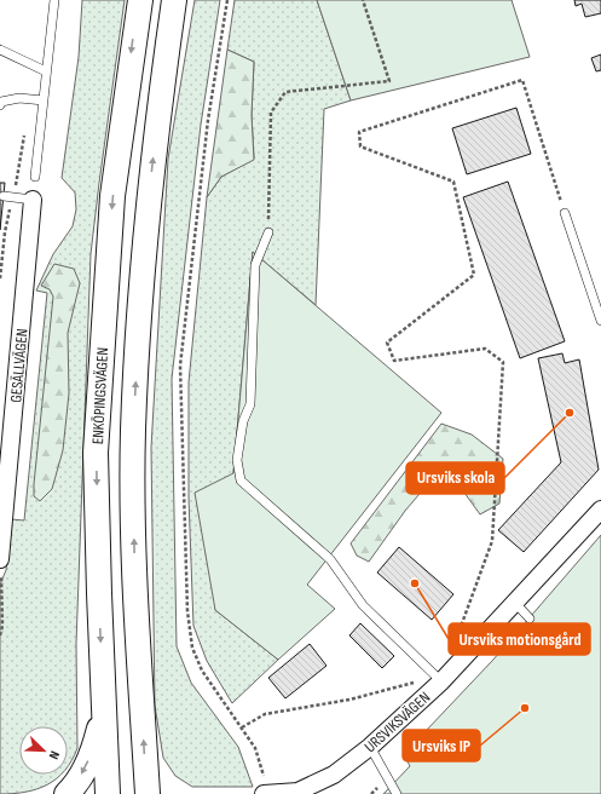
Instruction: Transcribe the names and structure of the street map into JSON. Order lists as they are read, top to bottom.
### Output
{
  "streets": {
    "main road": ["ENKÖPINGSVÄGEN"],
    "street": ["GESÄLLVÄGEN", "URSVIKSVÄGEN"]
  },
  "places": ["Ursviks skola", "Ursviks motionsgård", "Ursviks IP"],
  "north": "bottom right"
}
